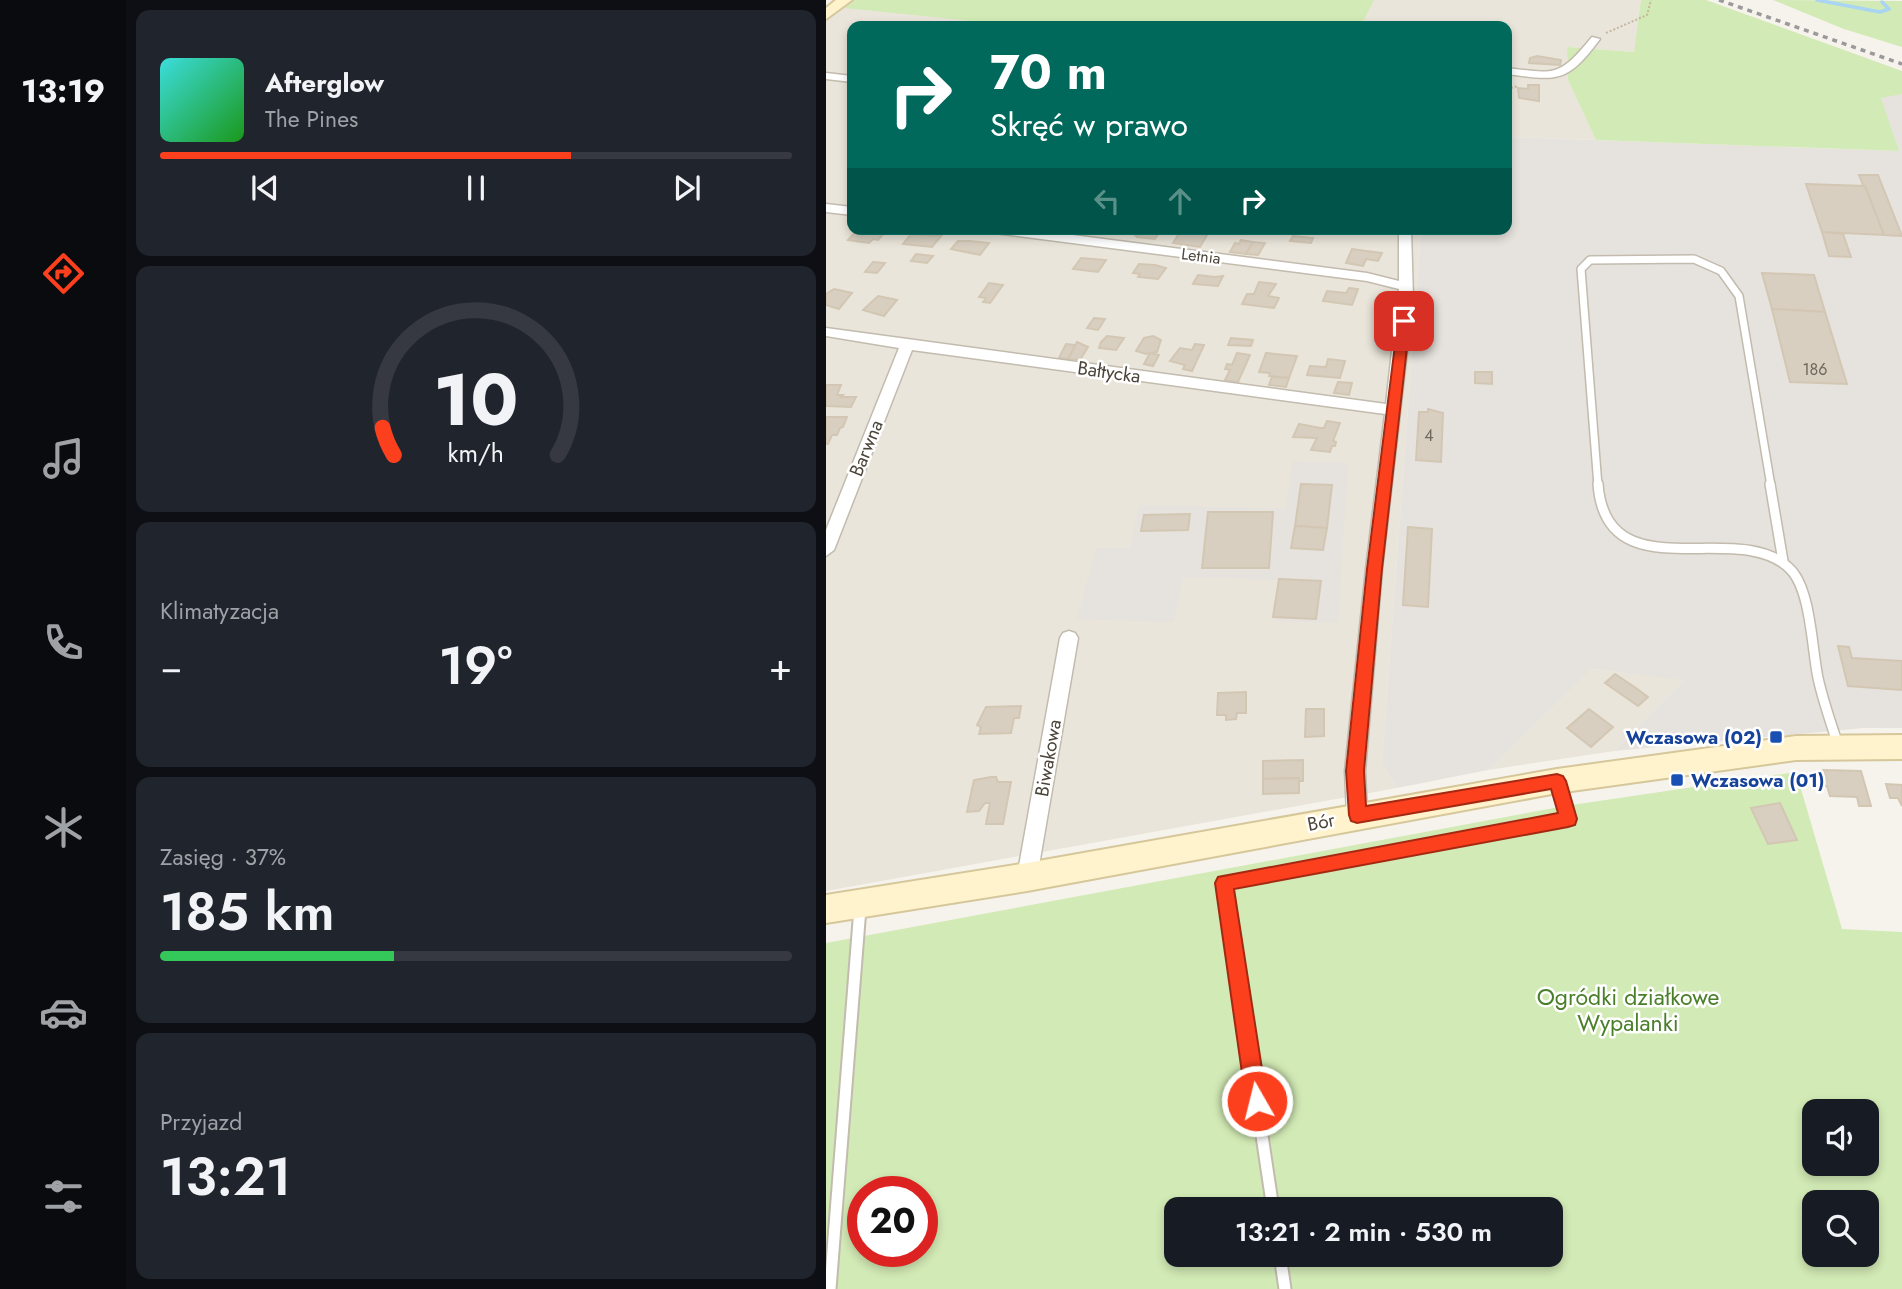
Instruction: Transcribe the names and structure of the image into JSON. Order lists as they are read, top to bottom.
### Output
{
  "streets": {
    "street": [
      "Letnia",
      "Bałtycka",
      "Barwna",
      "Biwakowa",
      "Bór"
    ]
  },
  "crossings": [
    ["Bałtycka", "Barwna"],
    ["Biwakowa", "Bór"]
  ],
  "parks": ["Ogródki działkowe Wypalanki"],
  "places": {
    "transit": ["Wczasowa (02)", "Wczasowa (01)"]
  },
  "house_numbers": ["186", "4"],
  "page": {
    "tabs": "13:19",
    "turn": ["70 m", "Skręć w prawo"],
    "song": ["Afterglow", "The Pines"],
    "tile": [
      "Klimatyzacja",
      ["Zasięg · 37%", "185 km"],
      ["Przyjazd", "13:21"]
    ],
    "heat": ["−", "19°", "+"],
    "limit": "20",
    "trip": "13:21 · 2 min · 530 m",
    "gauge": ["10", "km/h"]
  }
}
